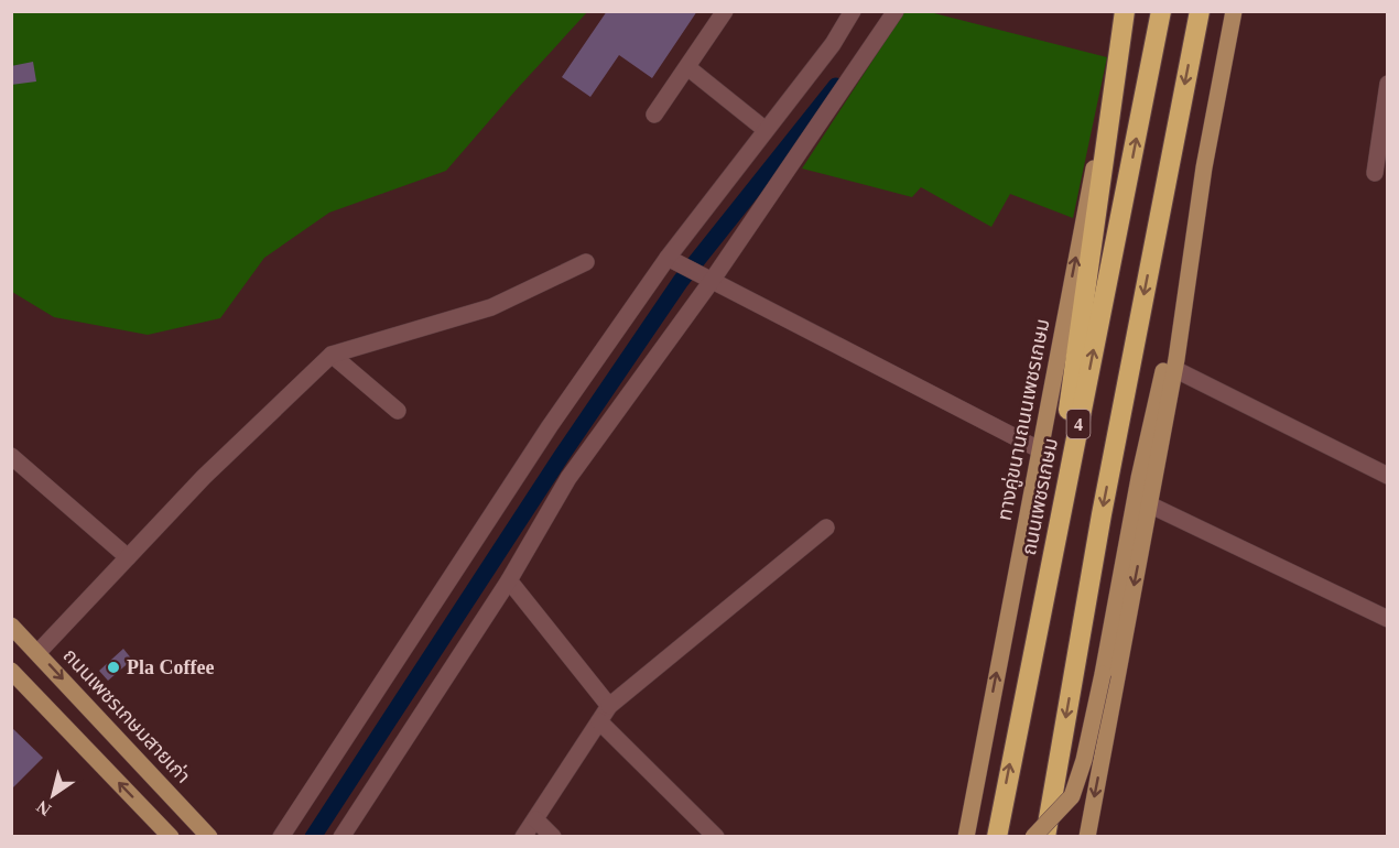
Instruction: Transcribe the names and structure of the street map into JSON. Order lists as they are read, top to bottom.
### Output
{
  "streets": {
    "highway": ["4", "ถนนเพชรเกษม"],
    "main road": ["ทางคู่ขนานถนนเพชรเกษม", "ถนนเพชรเกษมสายเก่า"]
  },
  "places": ["Pla Coffee"],
  "north": "bottom left"
}
